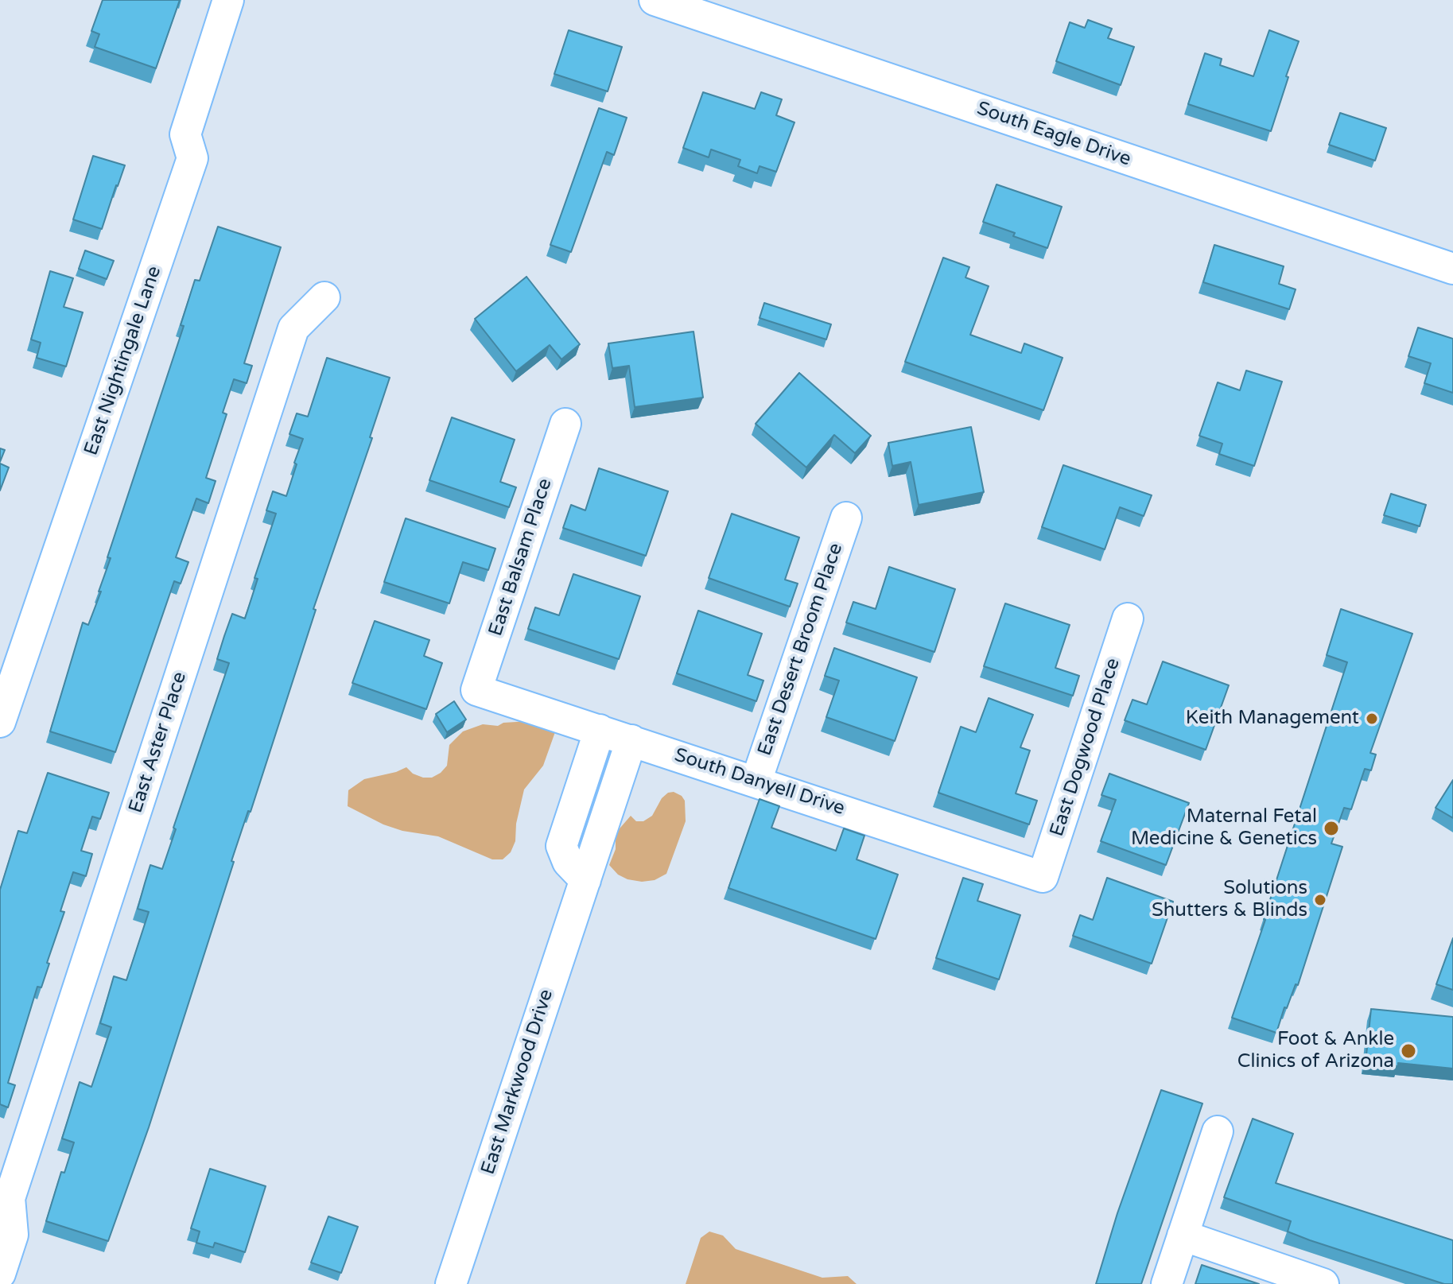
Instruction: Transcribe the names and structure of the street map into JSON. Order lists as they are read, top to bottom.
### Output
{
  "streets": {
    "street": [
      "South Eagle Drive",
      "East Nightingale Lane",
      "East Balsam Place",
      "East Desert Broom Place",
      "East Aster Place",
      "East Dogwood Place",
      "South Danyell Drive",
      "East Markwood Drive"
    ]
  },
  "crossings": [
    ["East Balsam Place", "South Danyell Drive"],
    ["East Desert Broom Place", "South Danyell Drive"],
    ["East Dogwood Place", "South Danyell Drive"],
    ["South Danyell Drive", "East Markwood Drive"]
  ],
  "places": [
    "Keith Management",
    "Maternal Fetal Medicine & Genetics",
    "Solutions Shutters & Blinds",
    "Foot & Ankle Clinics of Arizona"
  ]
}
